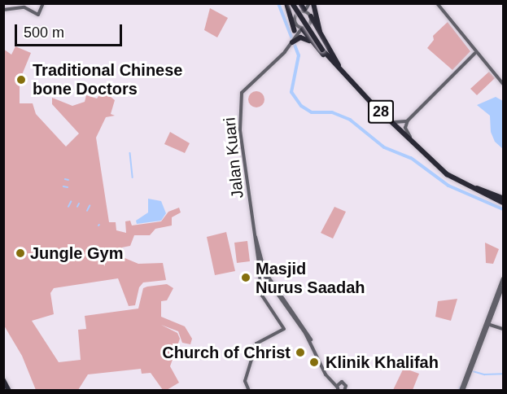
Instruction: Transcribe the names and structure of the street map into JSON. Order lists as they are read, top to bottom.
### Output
{
  "streets": {
    "highway": ["28"],
    "street": ["Jalan Kuari"]
  },
  "places": [
    "Traditional Chinese bone Doctors",
    "Jungle Gym",
    "Masjid Nurus Saadah",
    "Church of Christ",
    "Klinik Khalifah"
  ],
  "scale_bar": "500 m"
}
